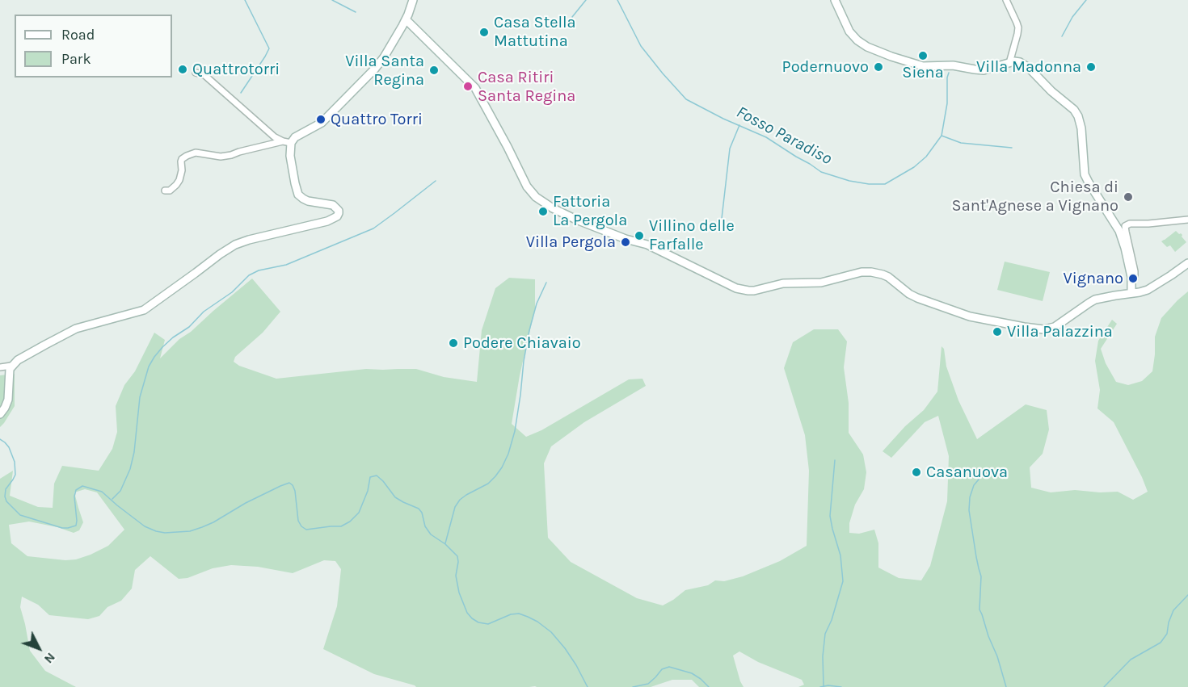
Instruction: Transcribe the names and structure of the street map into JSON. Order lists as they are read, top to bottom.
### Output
{
  "water": ["Fosso Paradiso"],
  "places": [
    "Casa Stella Mattutina",
    "Siena",
    "Podernuovo",
    "Villa Madonna",
    "Quattrotorri",
    "Villa Santa Regina",
    "Casa Ritiri Santa Regina",
    "Quattro Torri",
    "Chiesa di Sant'Agnese a Vignano",
    "Fattoria La Pergola",
    "Villino delle Farfalle",
    "Villa Pergola",
    "Vignano",
    "Villa Palazzina",
    "Podere Chiavaio",
    "Casanuova"
  ],
  "legend": ["Road", "Park"],
  "north": "bottom right"
}
